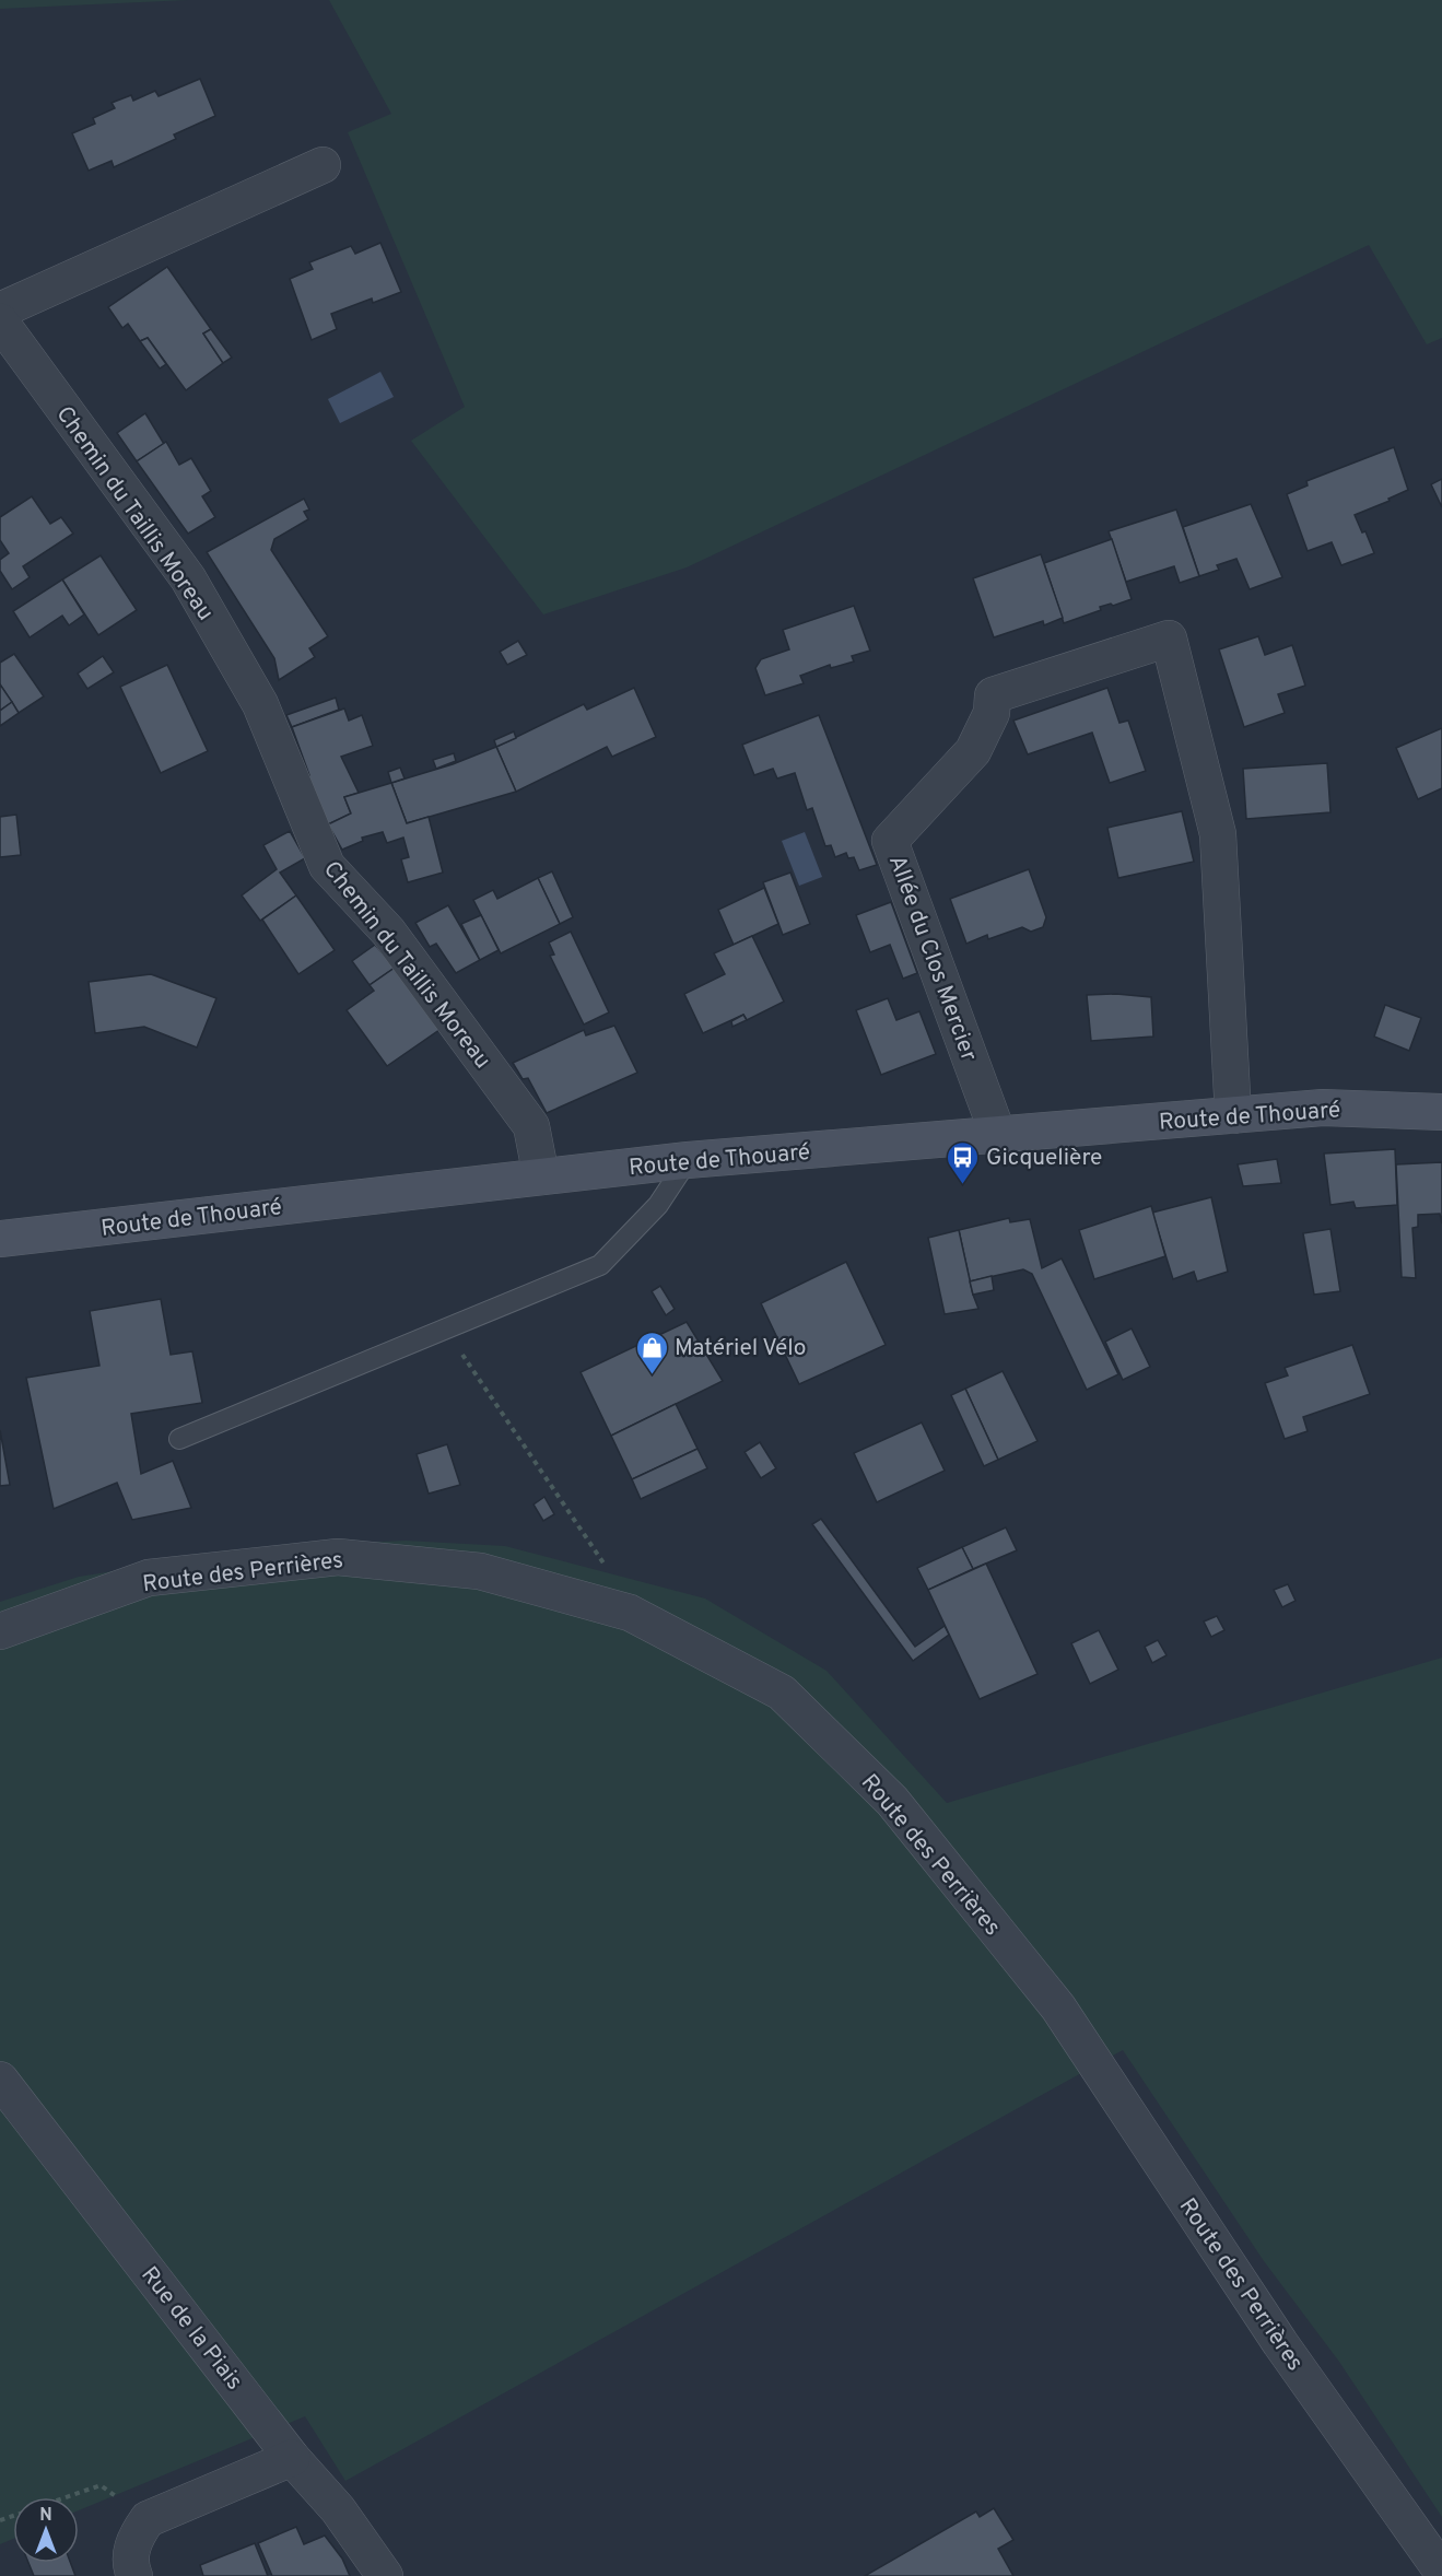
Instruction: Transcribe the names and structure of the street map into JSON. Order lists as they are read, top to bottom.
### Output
{
  "streets": {
    "street": [
      "Chemin du Taillis Moreau",
      "Allée du Clos Mercier",
      "Route de Thouaré",
      "Route des Perrières",
      "Rue de la Piais"
    ]
  },
  "crossings": [
    ["Chemin du Taillis Moreau", "Route de Thouaré"],
    ["Allée du Clos Mercier", "Route de Thouaré"]
  ],
  "places": {
    "bus stop": ["Gicquelière"],
    "shop": ["Matériel Vélo"]
  },
  "north": "top"
}
